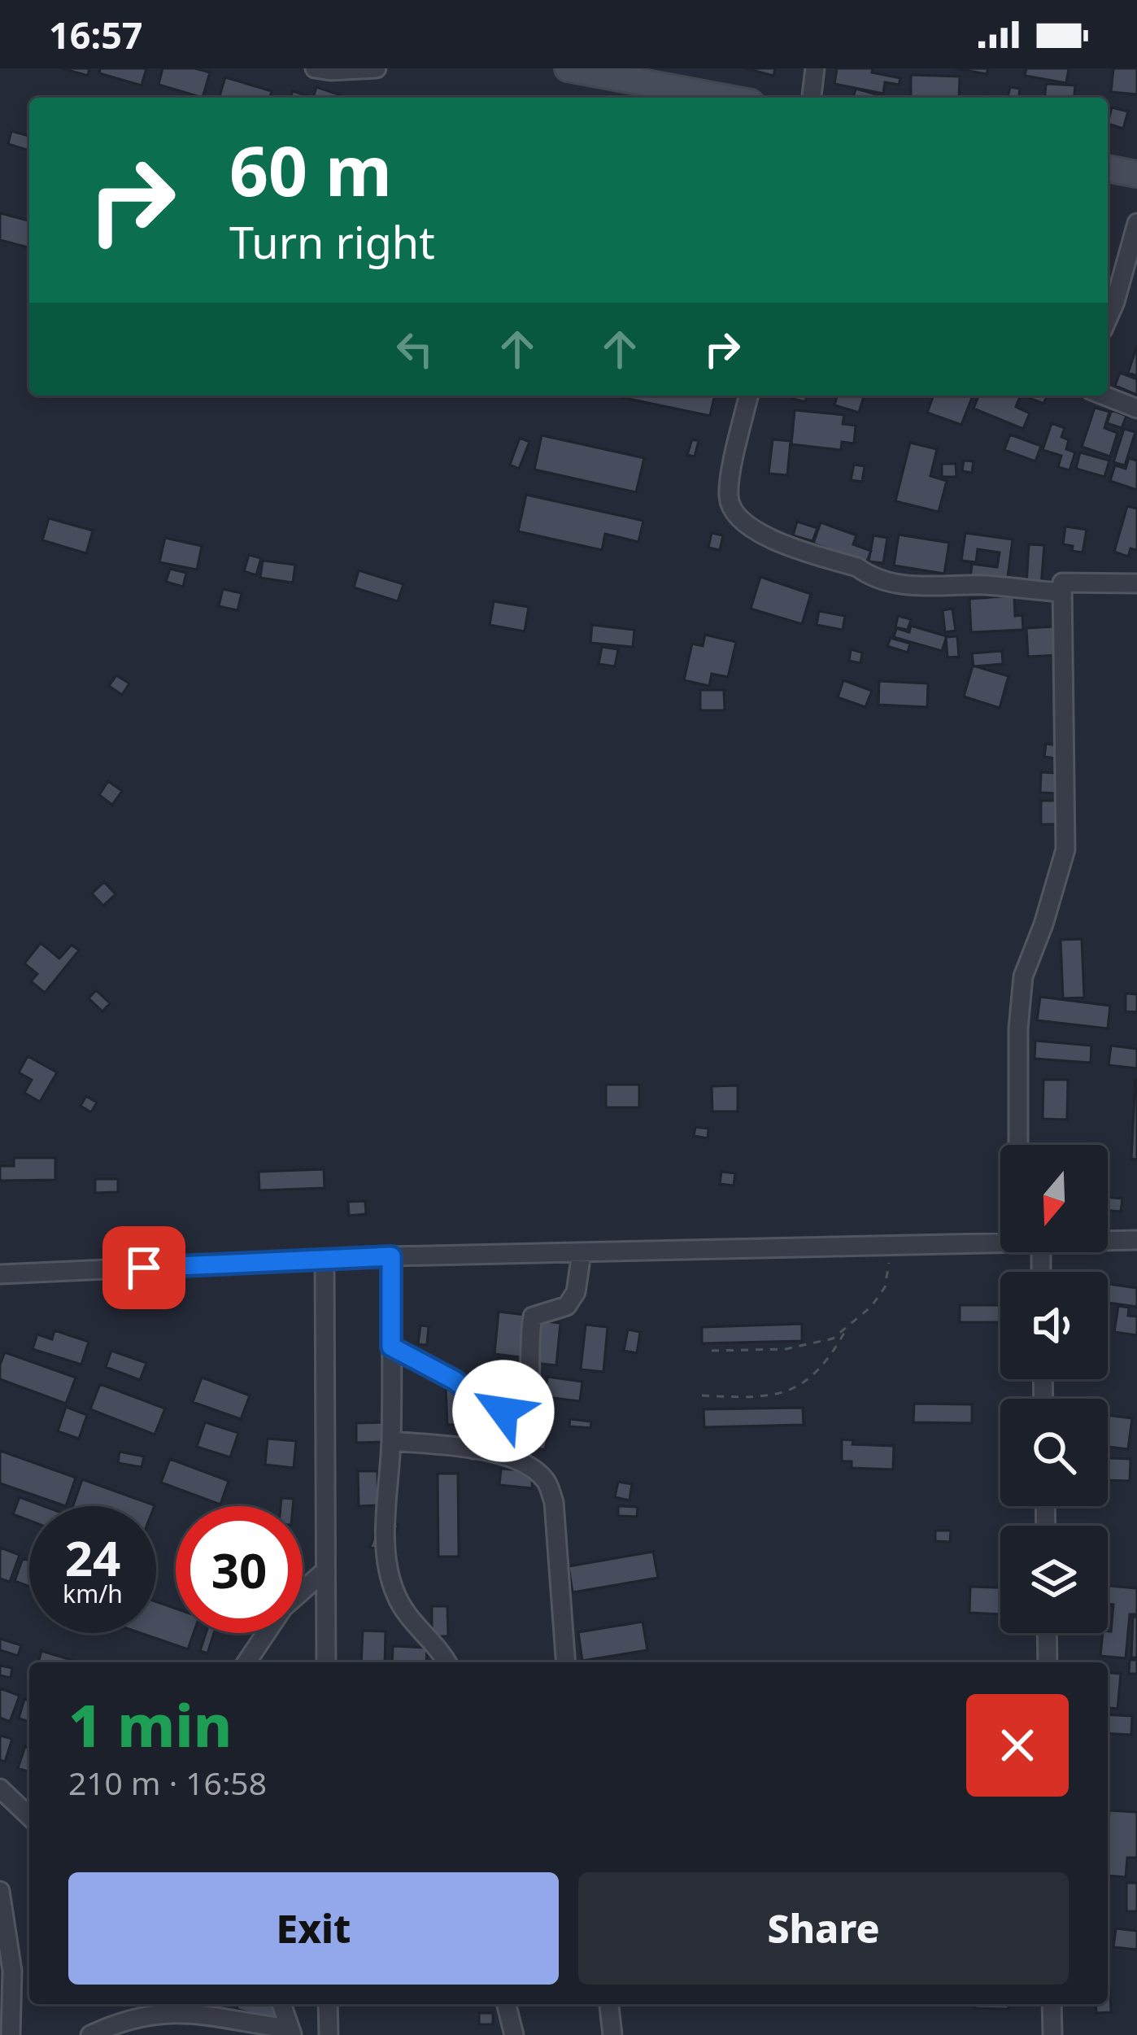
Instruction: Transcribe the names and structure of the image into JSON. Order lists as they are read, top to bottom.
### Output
{
  "north": "bottom",
  "page": {
    "status": "16:57",
    "turn": ["60 m", "Turn right"],
    "speed": "24 km/h",
    "limit": "30",
    "heading": ["1 min", "210 m · 16:58"],
    "buttons": ["Exit", "Share"]
  }
}
